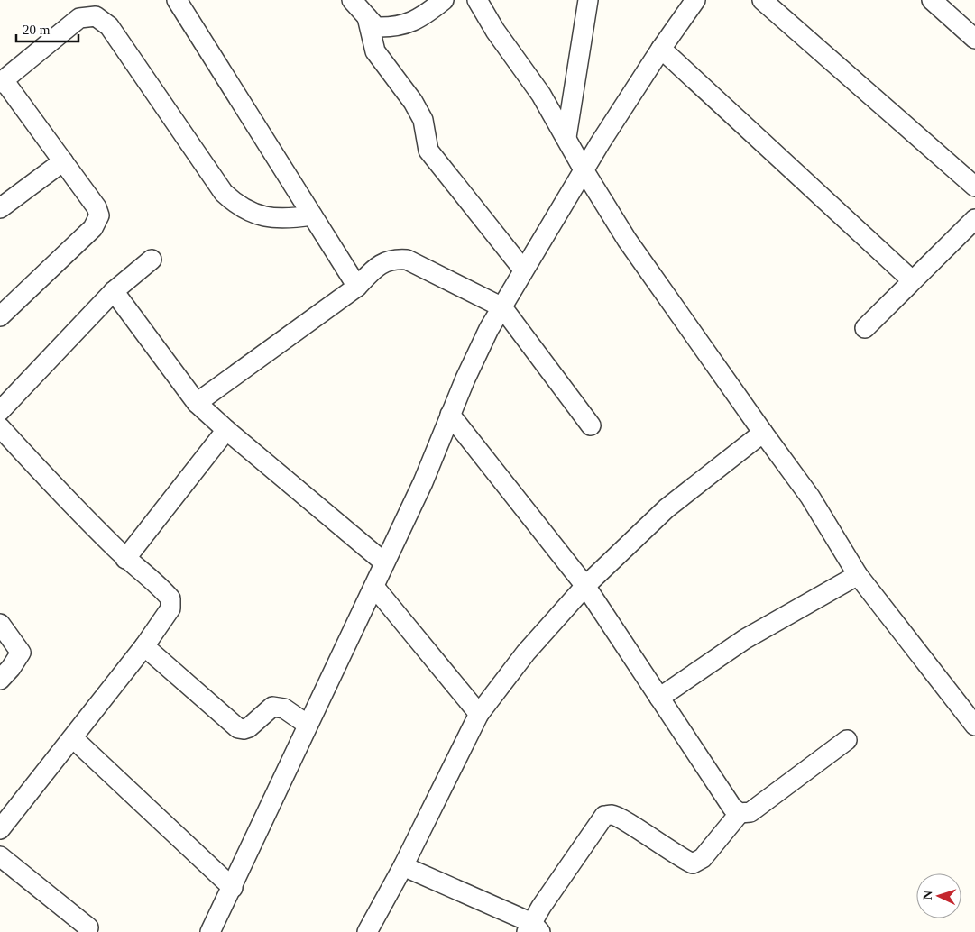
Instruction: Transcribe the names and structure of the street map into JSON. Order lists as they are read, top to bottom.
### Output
{
  "scale_bar": "20 m",
  "north": "left"
}
